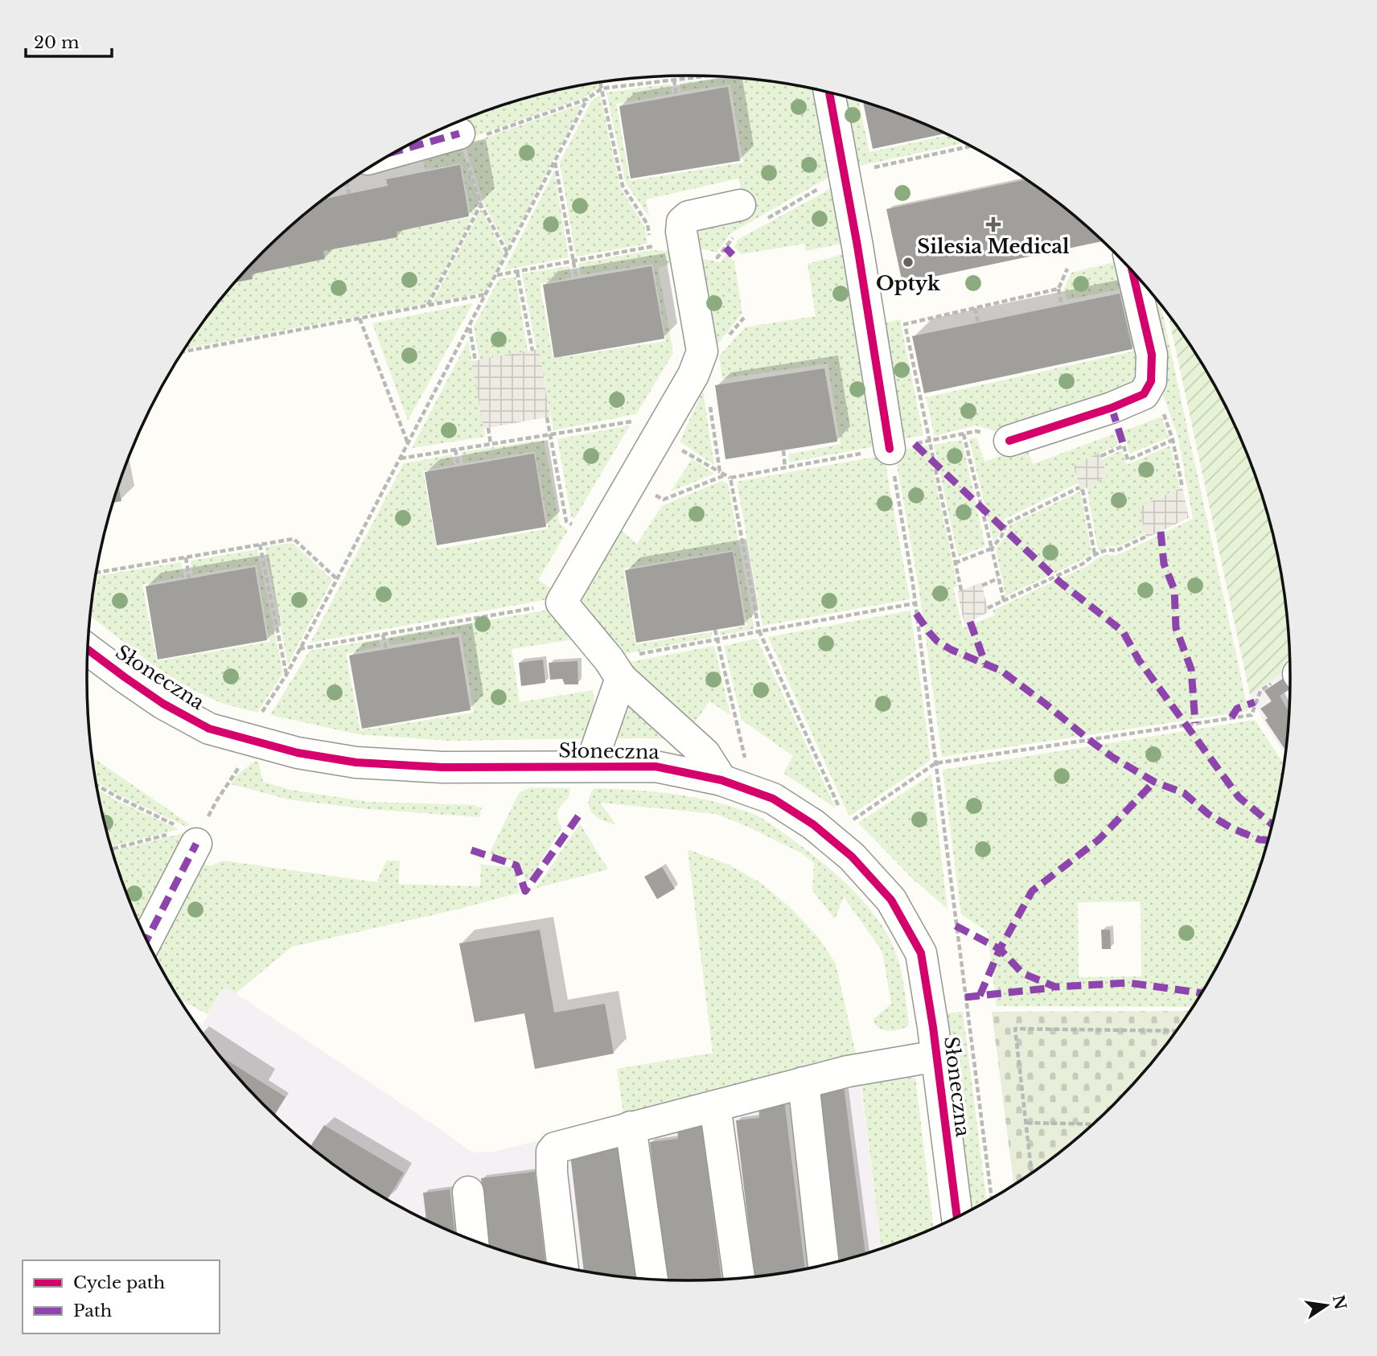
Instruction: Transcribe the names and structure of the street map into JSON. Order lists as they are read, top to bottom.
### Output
{
  "streets": {
    "street": ["Słoneczna"]
  },
  "places": {
    "health": ["Silesia Medical"],
    "other": ["Optyk"]
  },
  "legend": ["Cycle path", "Path"],
  "scale_bar": "20 m",
  "north": "right"
}
